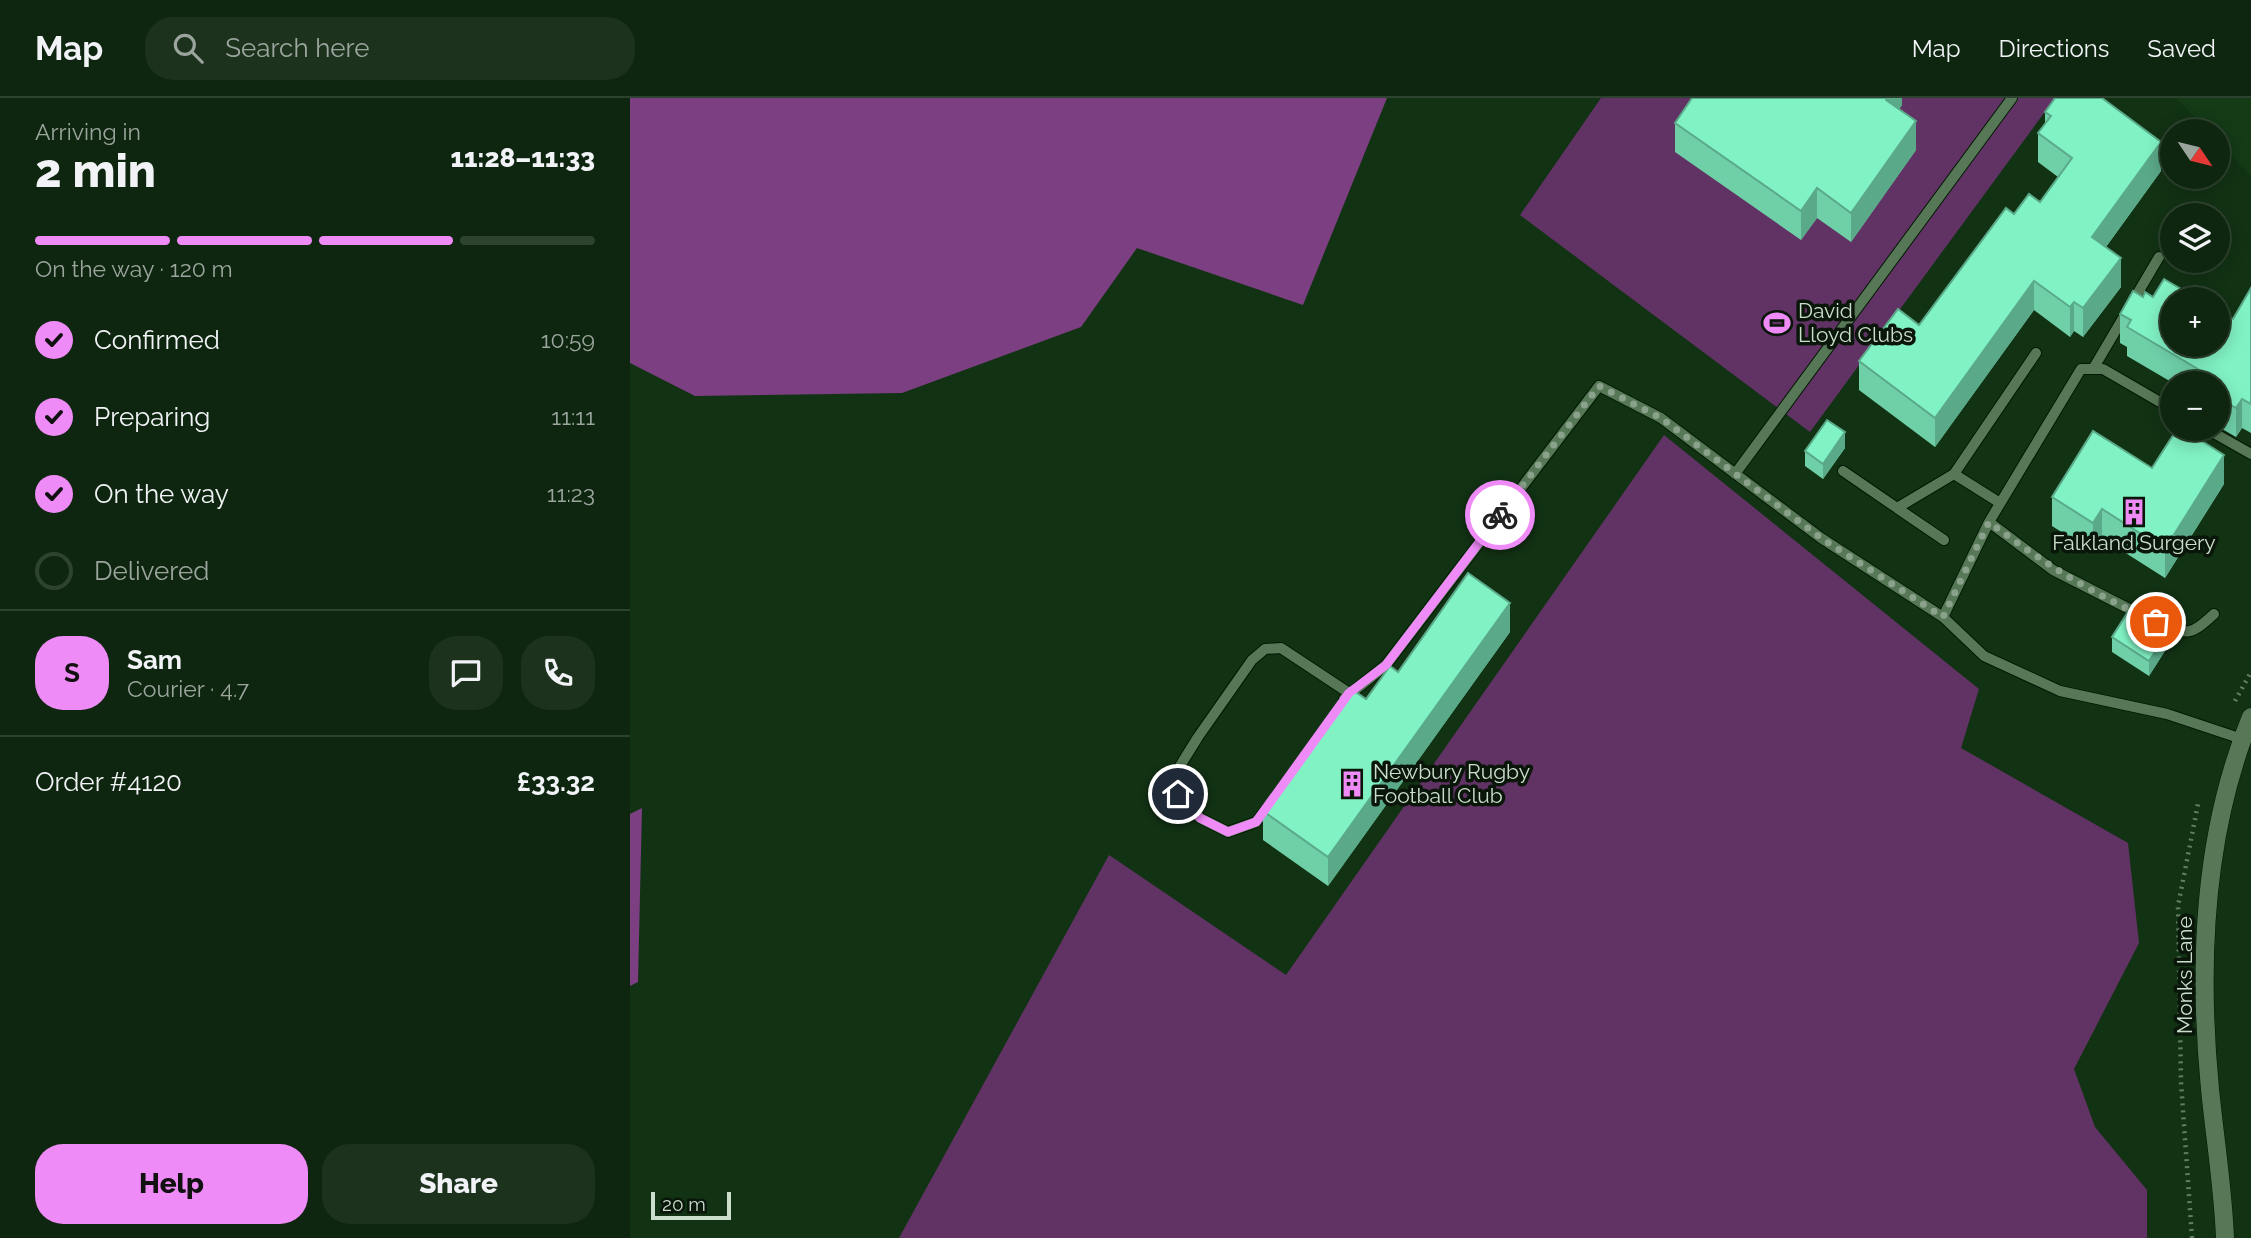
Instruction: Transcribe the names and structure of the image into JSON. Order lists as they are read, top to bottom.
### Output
{
  "streets": {
    "street": ["Monks Lane"]
  },
  "places": {
    "sports": ["David Lloyd Clubs"],
    "building": ["Falkland Surgery", "Newbury Rugby Football Club"]
  },
  "scale_bar": "20 m",
  "north": "bottom right",
  "page": {
    "header": "Map",
    "search": "Search here",
    "nav": ["Map", "Directions", "Saved"],
    "heading": ["2 min", "Arriving in", "11:28–11:33"],
    "panel": [
      "Sam",
      "Courier · 4.7",
      "Order #4120",
      "£33.32"
    ],
    "map_buttons": ["+", "−"],
    "bar": "On the way · 120 m",
    "list": [
      ["Confirmed", "10:59"],
      ["Preparing", "11:11"],
      ["On the way", "11:23"],
      "Delivered"
    ],
    "round": "S",
    "buttons": ["Help", "Share"],
    "scale": "20 m"
  }
}
